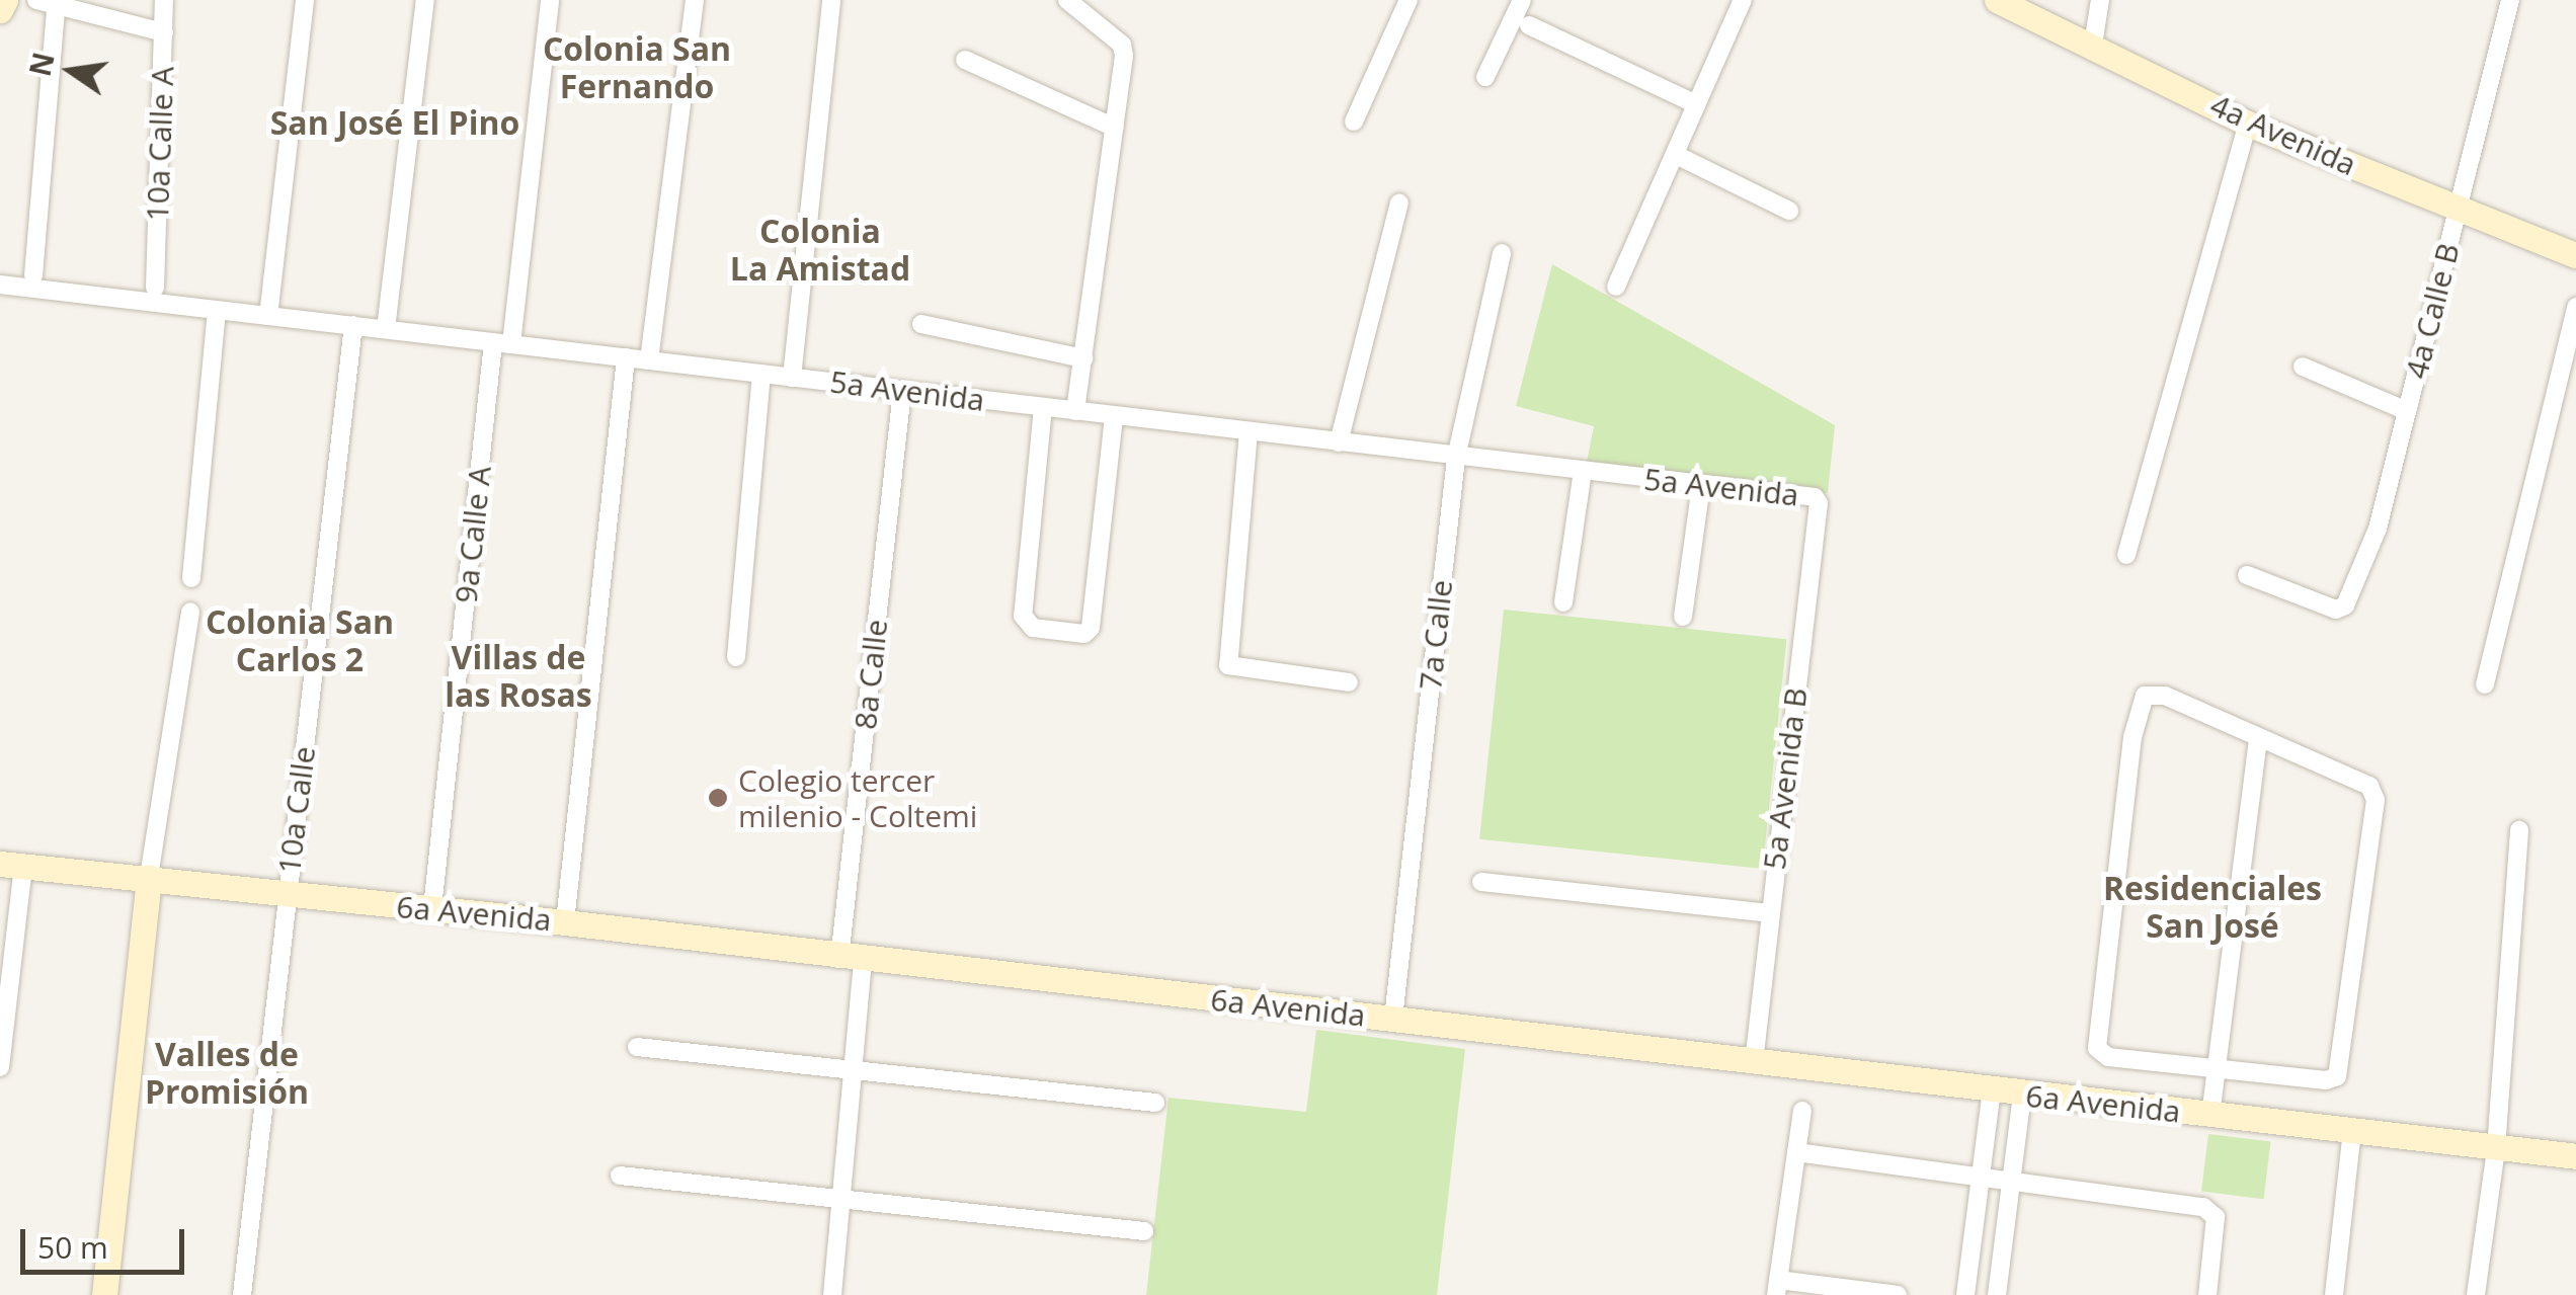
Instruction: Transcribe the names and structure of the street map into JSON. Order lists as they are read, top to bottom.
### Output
{
  "streets": {
    "street": [
      "4a Avenida",
      "10a Calle A",
      "4a Calle B",
      "5a Avenida",
      "9a Calle A",
      "7a Calle",
      "8a Calle",
      "5a Avenida B",
      "10a Calle",
      "6a Avenida"
    ]
  },
  "crossings": [
    ["4a Avenida", "4a Calle B"],
    ["5a Avenida", "9a Calle A"],
    ["5a Avenida", "7a Calle"],
    ["5a Avenida", "8a Calle"],
    ["5a Avenida", "5a Avenida B"],
    ["5a Avenida", "10a Calle"],
    ["9a Calle A", "6a Avenida"],
    ["7a Calle", "6a Avenida"],
    ["8a Calle", "6a Avenida"],
    ["5a Avenida B", "6a Avenida"],
    ["10a Calle", "6a Avenida"]
  ],
  "districts": [
    "Colonia San Fernando",
    "San José El Pino",
    "Colonia La Amistad",
    "Colonia San Carlos 2",
    "Villas de las Rosas",
    "Residenciales San José",
    "Valles de Promisión"
  ],
  "places": ["Colegio tercer milenio - Coltemi"],
  "scale_bar": "50 m",
  "north": "left"
}
